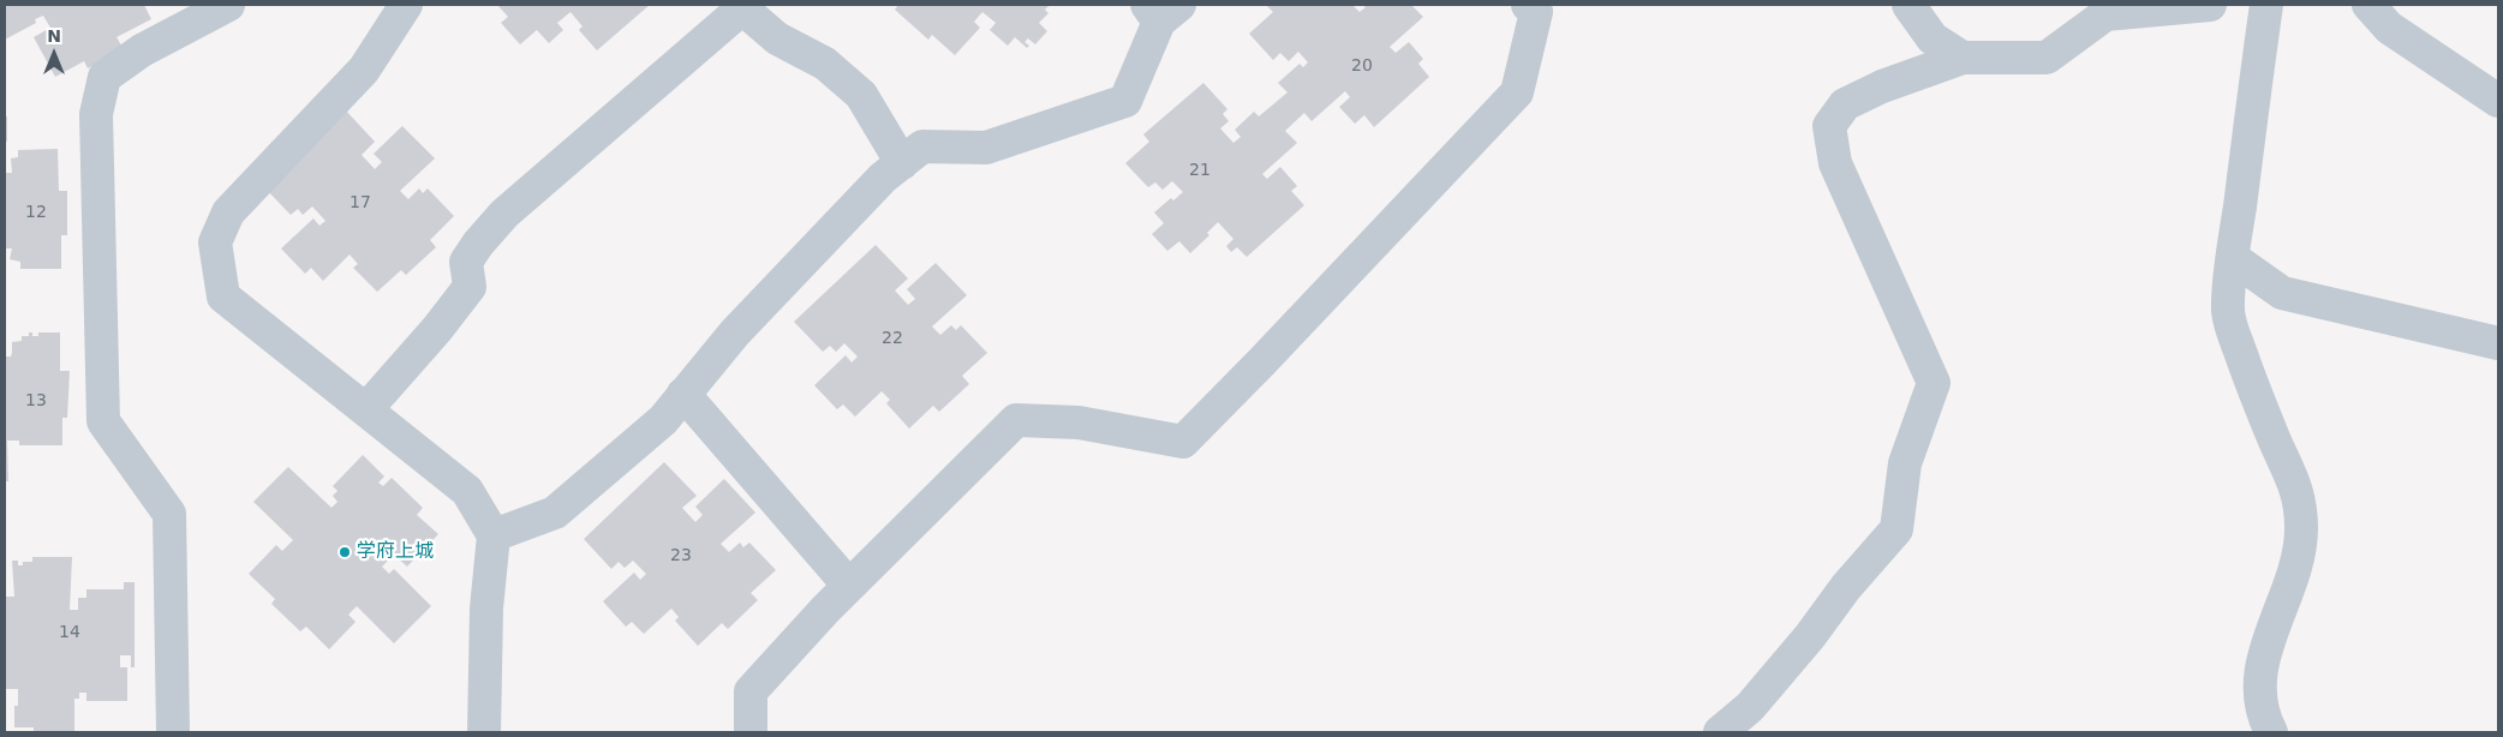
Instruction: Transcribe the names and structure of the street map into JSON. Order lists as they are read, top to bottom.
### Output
{
  "places": ["学府上城"],
  "house_numbers": [
    "20",
    "21",
    "17",
    "12",
    "22",
    "13",
    "23",
    "14"
  ],
  "north": "top"
}
